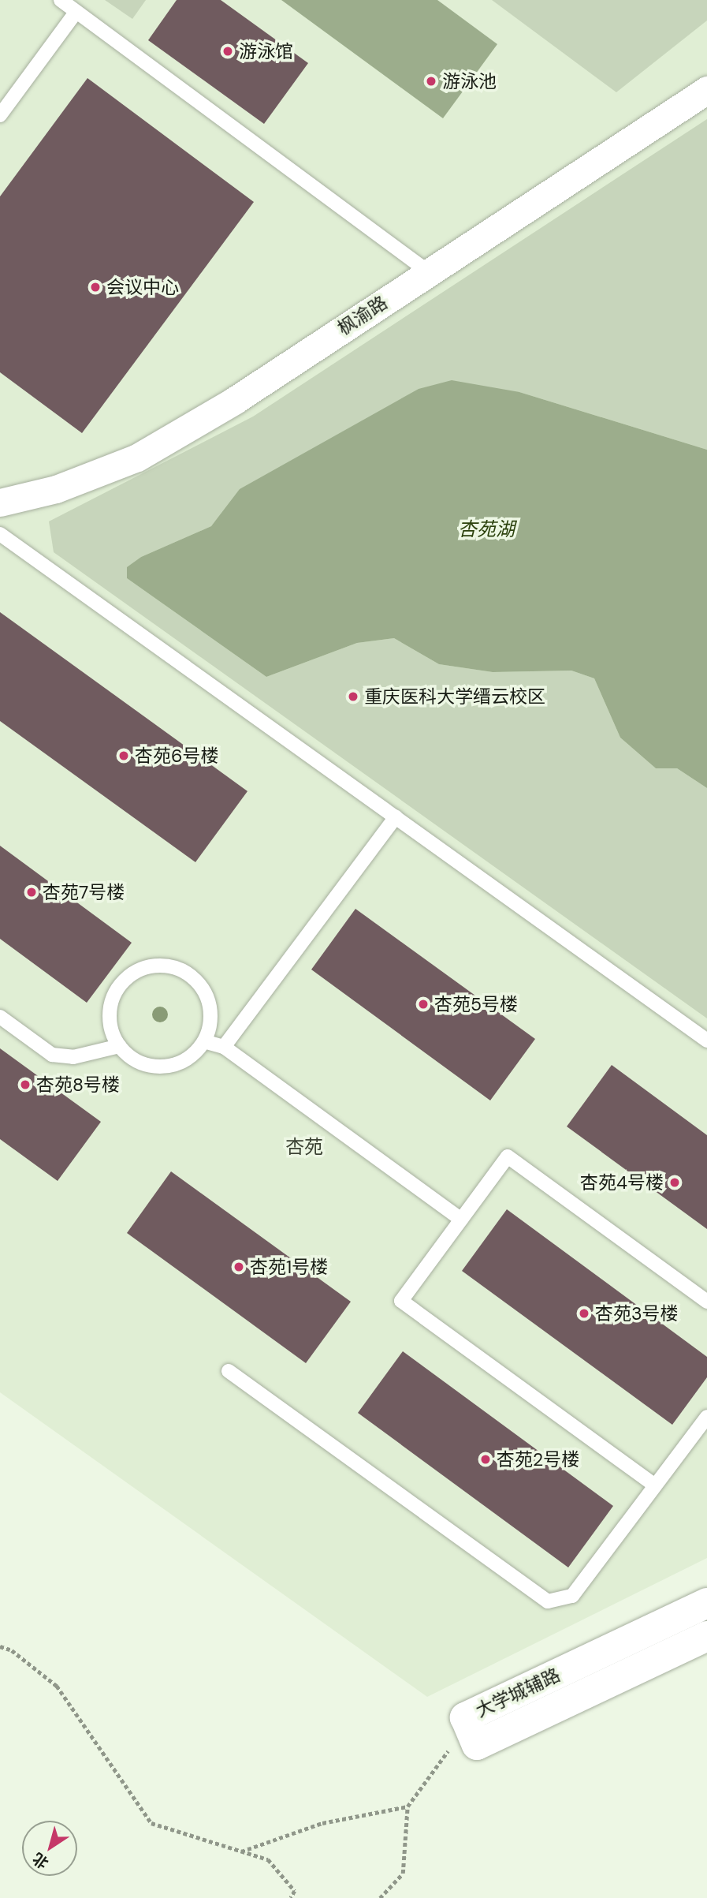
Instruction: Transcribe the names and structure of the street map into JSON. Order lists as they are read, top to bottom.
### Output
{
  "streets": {
    "street": ["枫渝路", "大学城辅路"]
  },
  "districts": ["杏苑"],
  "water": ["杏苑湖"],
  "places": [
    "游泳馆",
    "游泳池",
    "会议中心",
    "重庆医科大学缙云校区",
    "杏苑6号楼",
    "杏苑7号楼",
    "杏苑5号楼",
    "杏苑8号楼",
    "杏苑4号楼",
    "杏苑1号楼",
    "杏苑3号楼",
    "杏苑2号楼"
  ],
  "north": "bottom left"
}
